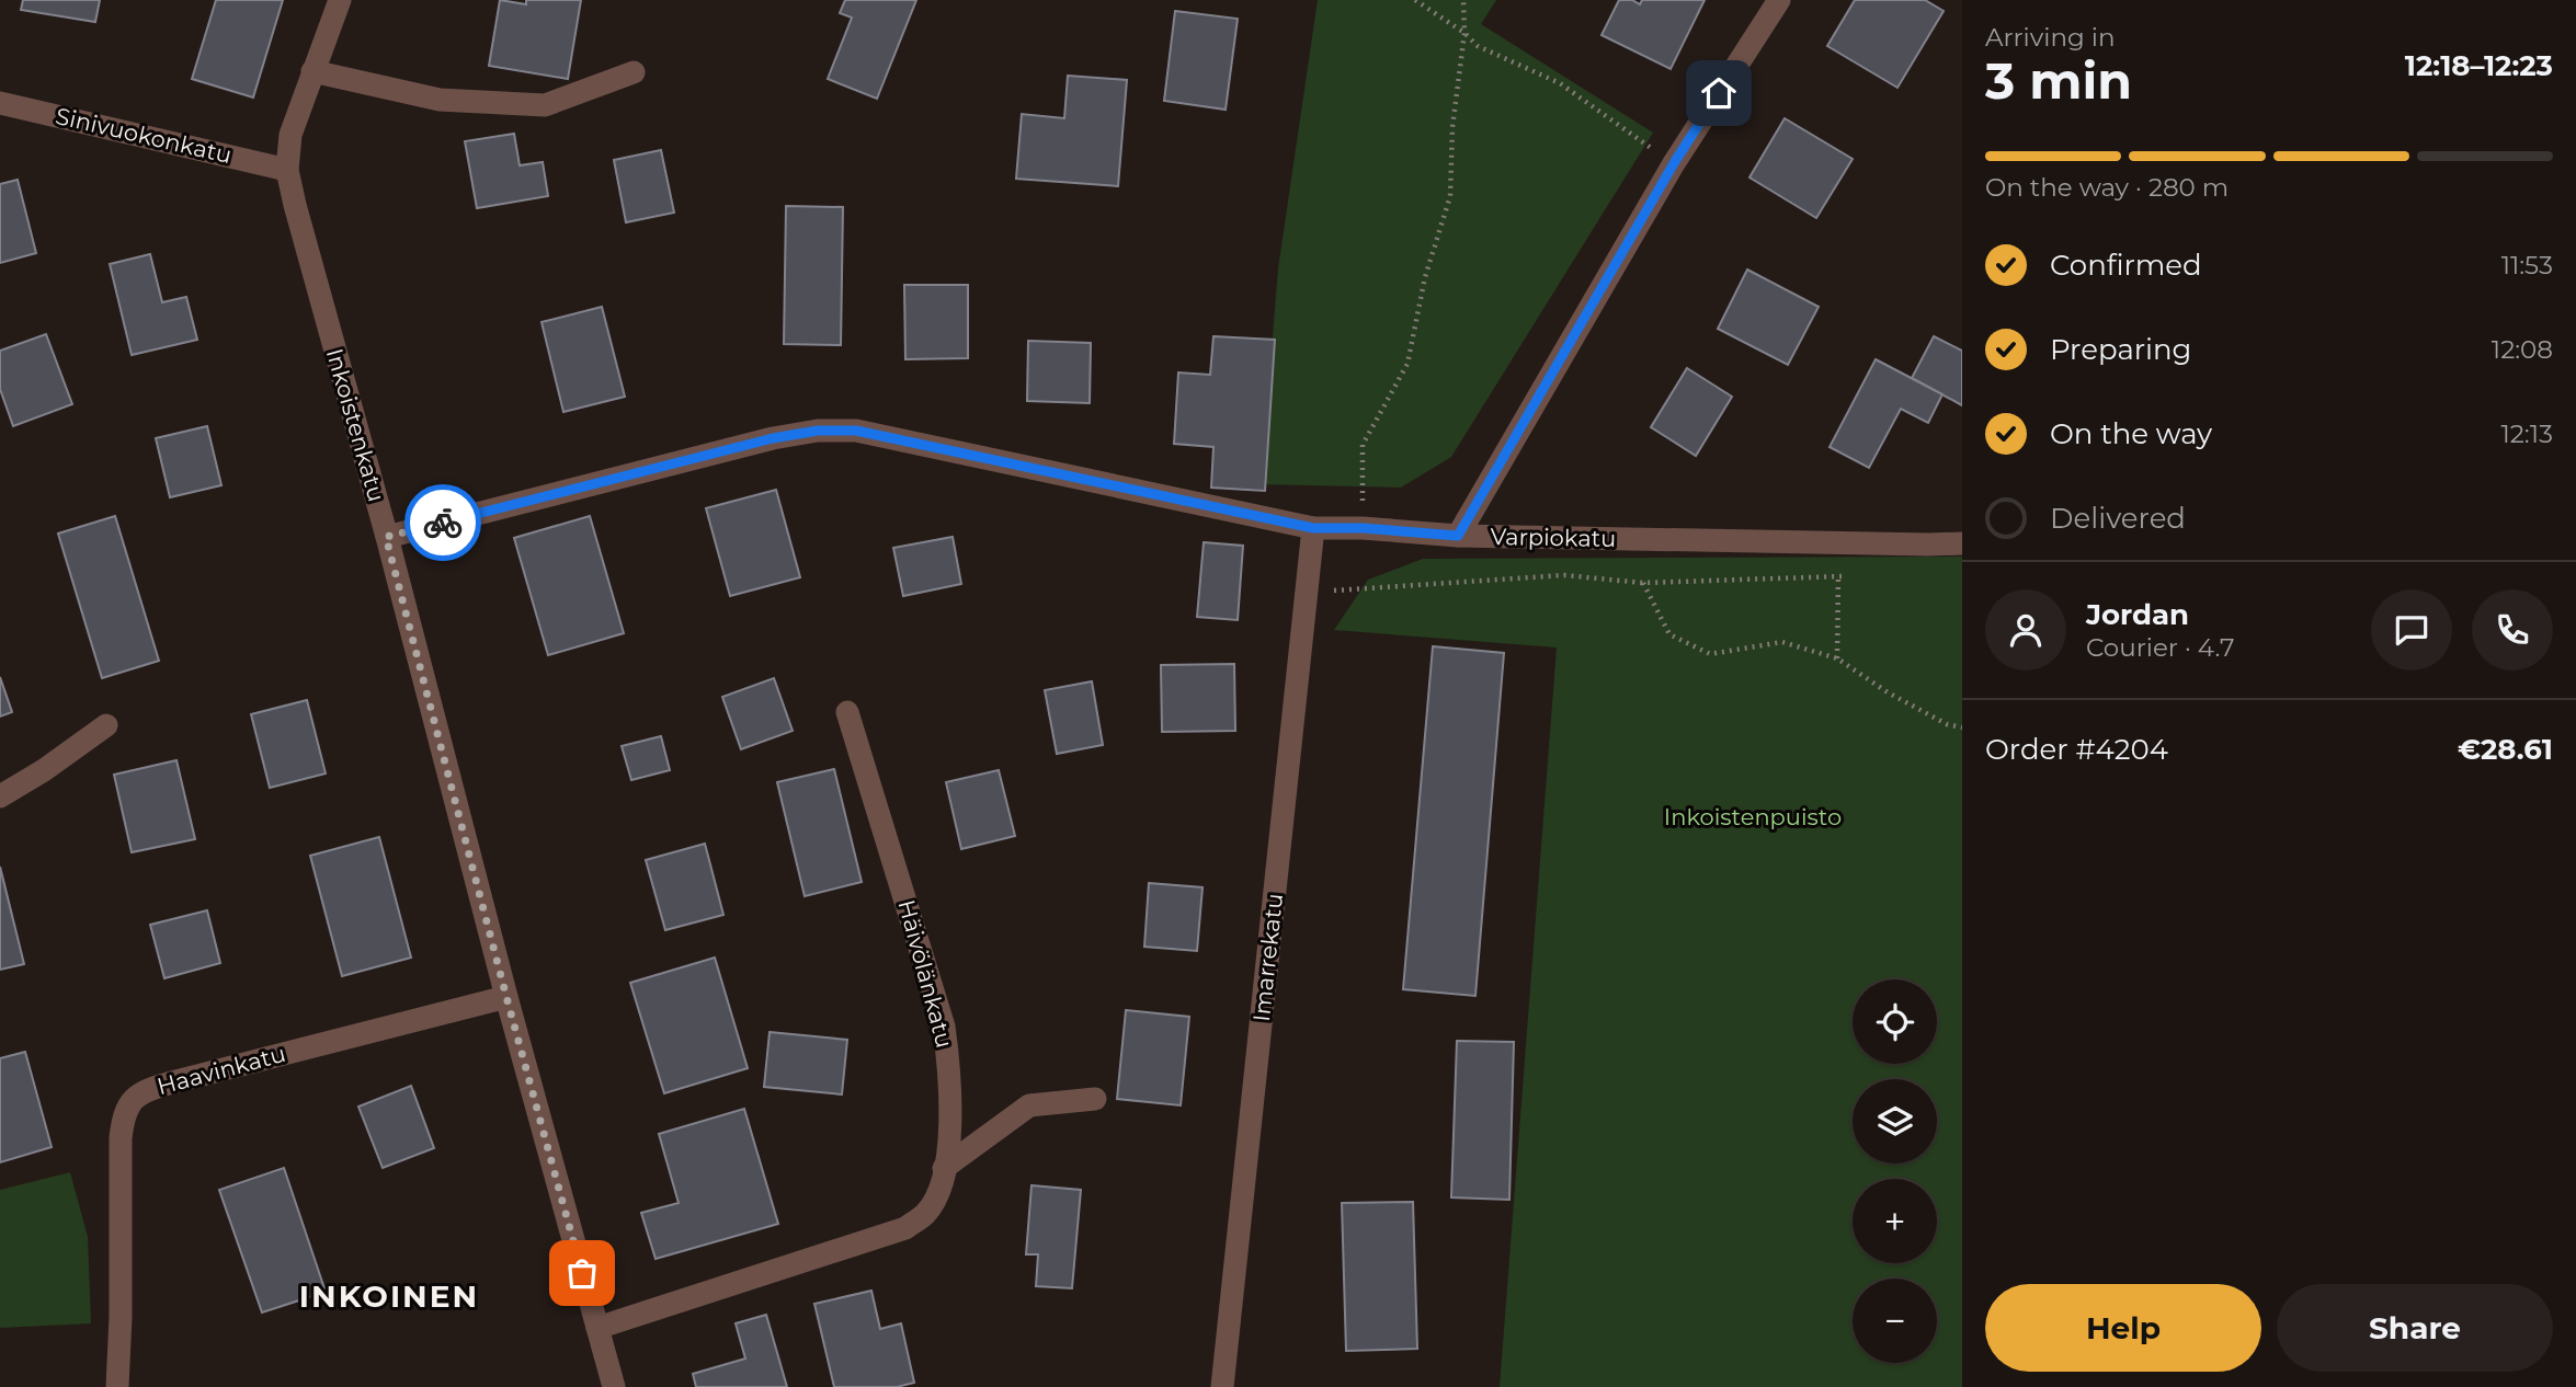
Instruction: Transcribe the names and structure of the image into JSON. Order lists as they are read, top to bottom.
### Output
{
  "streets": {
    "street": [
      "Sinivuokonkatu",
      "Inkoistenkatu",
      "Varpiokatu",
      "Imarrekatu",
      "Häivölänkatu",
      "Haavinkatu"
    ]
  },
  "crossings": [
    ["Sinivuokonkatu", "Inkoistenkatu"],
    ["Inkoistenkatu", "Varpiokatu"],
    ["Inkoistenkatu", "Häivölänkatu"],
    ["Inkoistenkatu", "Haavinkatu"],
    ["Varpiokatu", "Imarrekatu"]
  ],
  "districts": ["INKOINEN"],
  "parks": ["Inkoistenpuisto"],
  "page": {
    "heading": ["3 min", "Arriving in", "12:18–12:23"],
    "panel": [
      "Jordan",
      "Courier · 4.7",
      "Order #4204",
      "€28.61"
    ],
    "bar": "On the way · 280 m",
    "list": [
      ["Confirmed", "11:53"],
      ["Preparing", "12:08"],
      ["On the way", "12:13"],
      "Delivered"
    ],
    "map_buttons": ["+", "−"],
    "buttons": ["Help", "Share"]
  }
}
